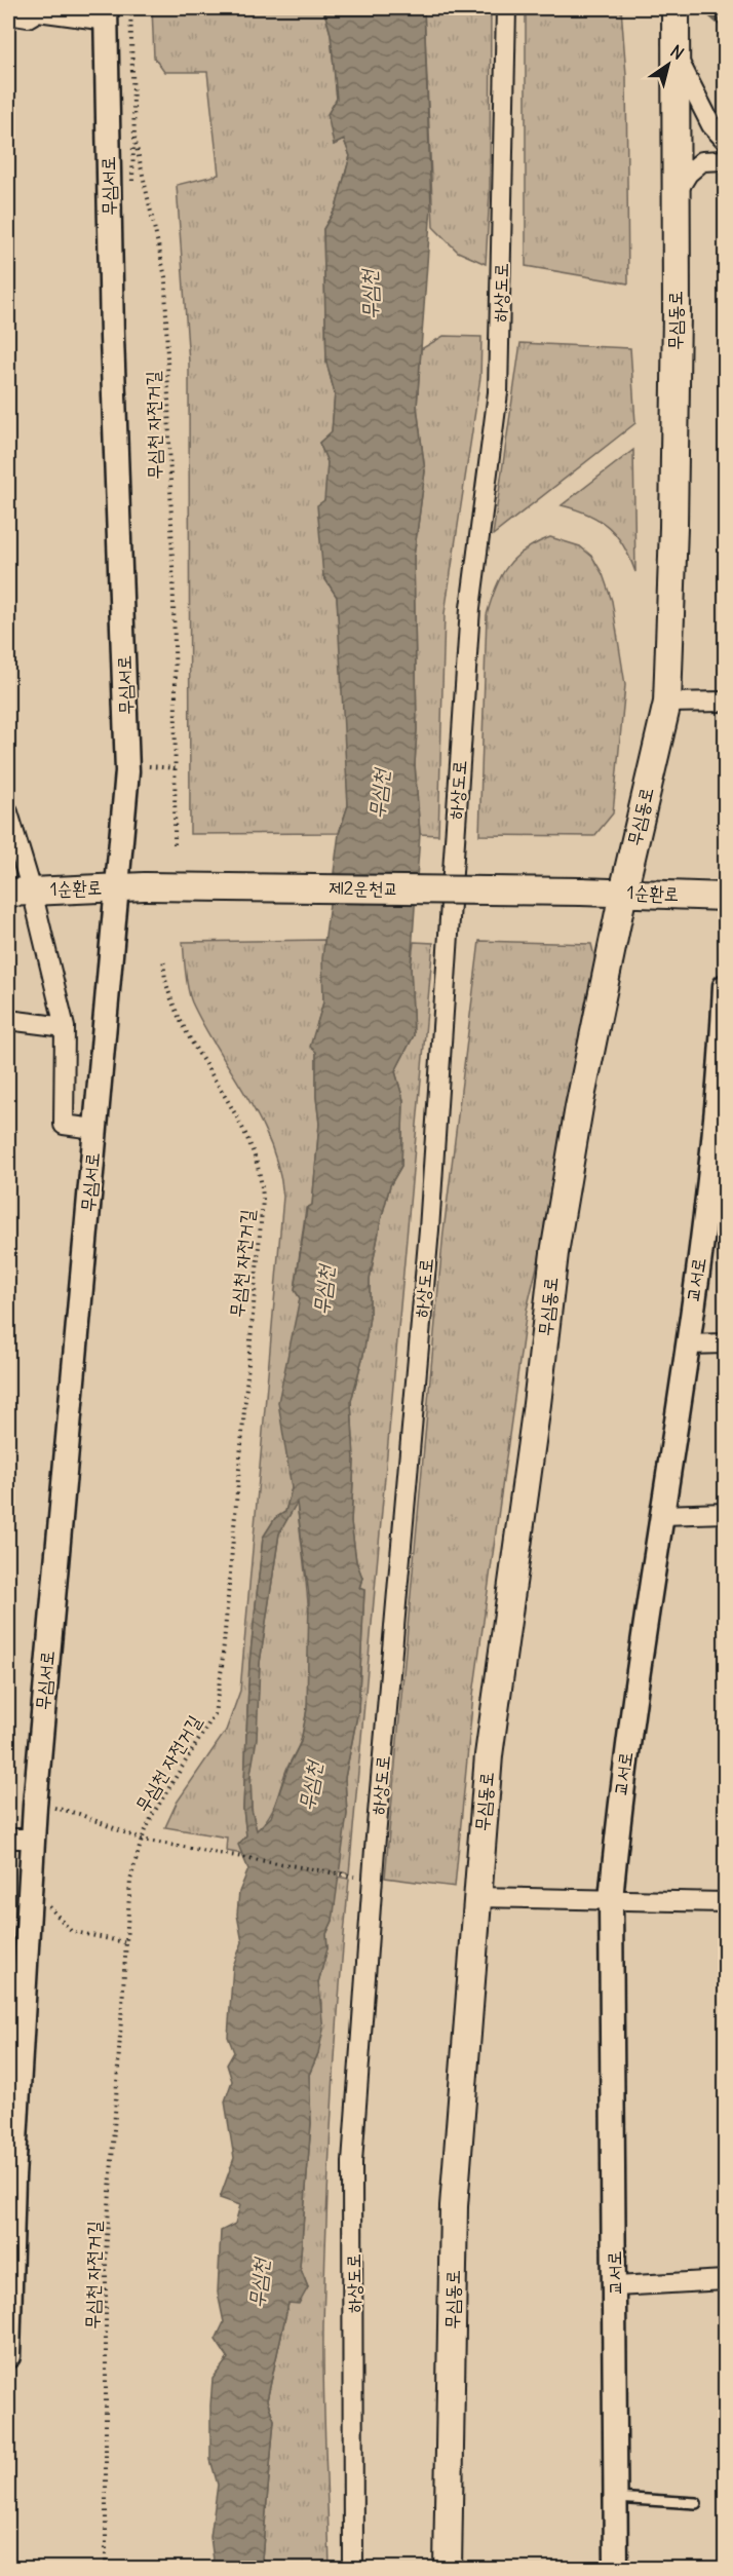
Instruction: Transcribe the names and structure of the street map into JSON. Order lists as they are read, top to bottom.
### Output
{
  "streets": {
    "main road": ["무심동로", "1순환로", "제2운천교"],
    "street": ["무심서로", "하상도로", "교서로"],
    "path": ["무심천 자전거길"]
  },
  "crossings": [
    ["무심서로", "1순환로"],
    ["무심동로", "1순환로"],
    ["1순환로", "제2운천교"]
  ],
  "water": ["무심천"],
  "north": "top right"
}
